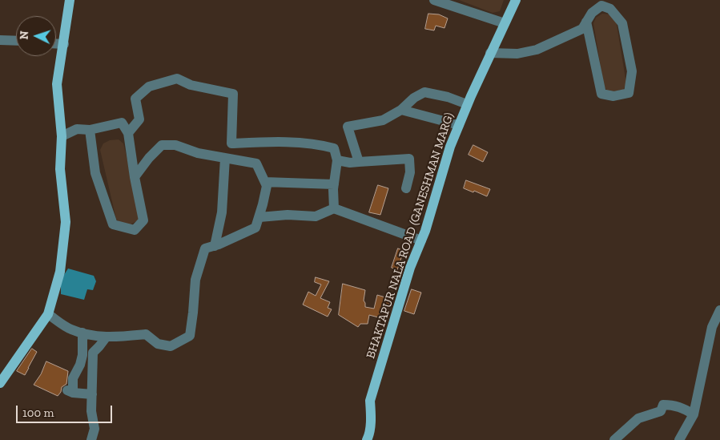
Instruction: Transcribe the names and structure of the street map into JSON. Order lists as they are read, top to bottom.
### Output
{
  "streets": {
    "main road": ["BHAKTAPUR NALA ROAD (GANESHMAN MARG)"]
  },
  "scale_bar": "100 m",
  "north": "left"
}
